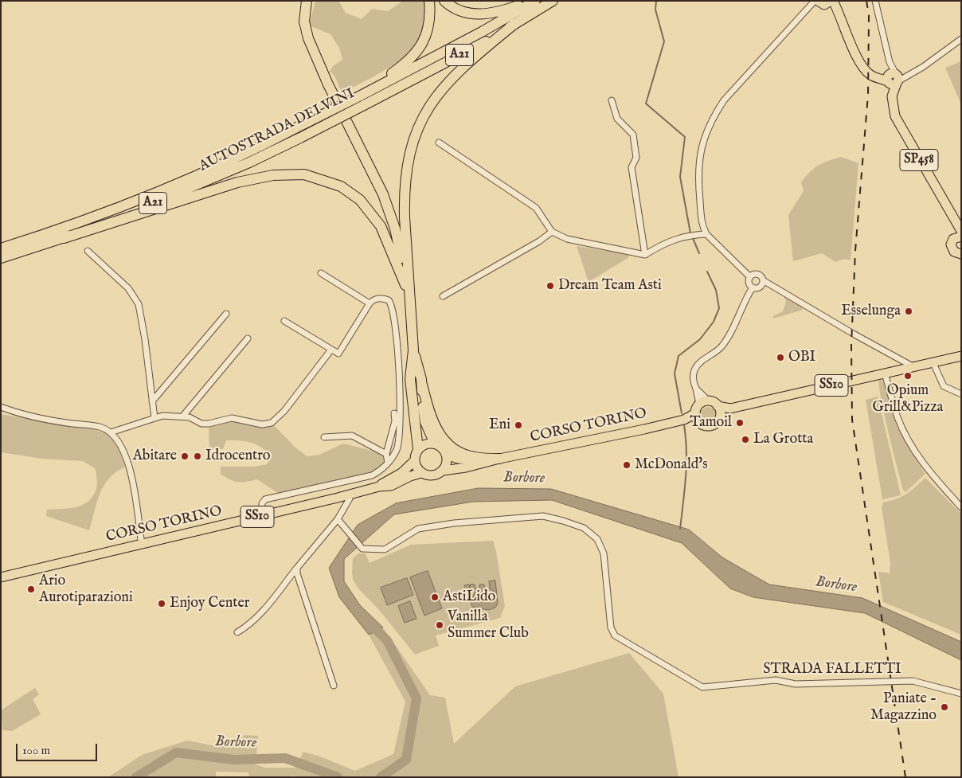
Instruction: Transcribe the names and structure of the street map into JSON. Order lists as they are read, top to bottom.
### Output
{
  "streets": {
    "highway": ["A21", "AUTOSTRADA DEI VINI"],
    "main road": ["SP458", "SS10", "CORSO TORINO"],
    "street": ["STRADA FALLETTI"]
  },
  "crossings": [
    ["SS10", "CORSO TORINO"]
  ],
  "water": ["Borbore"],
  "places": [
    "Dream Team Asti",
    "Esselunga",
    "OBI",
    "Opium Grill&Pizza",
    "Tamoil",
    "Eni",
    "La Grotta",
    "Abitare",
    "Idrocentro",
    "McDonald's",
    "Ario Aurotiparazioni",
    "AstiLido",
    "Enjoy Center",
    "Vanilla Summer Club",
    "Paniate - Magazzino"
  ],
  "scale_bar": "100 m"
}
